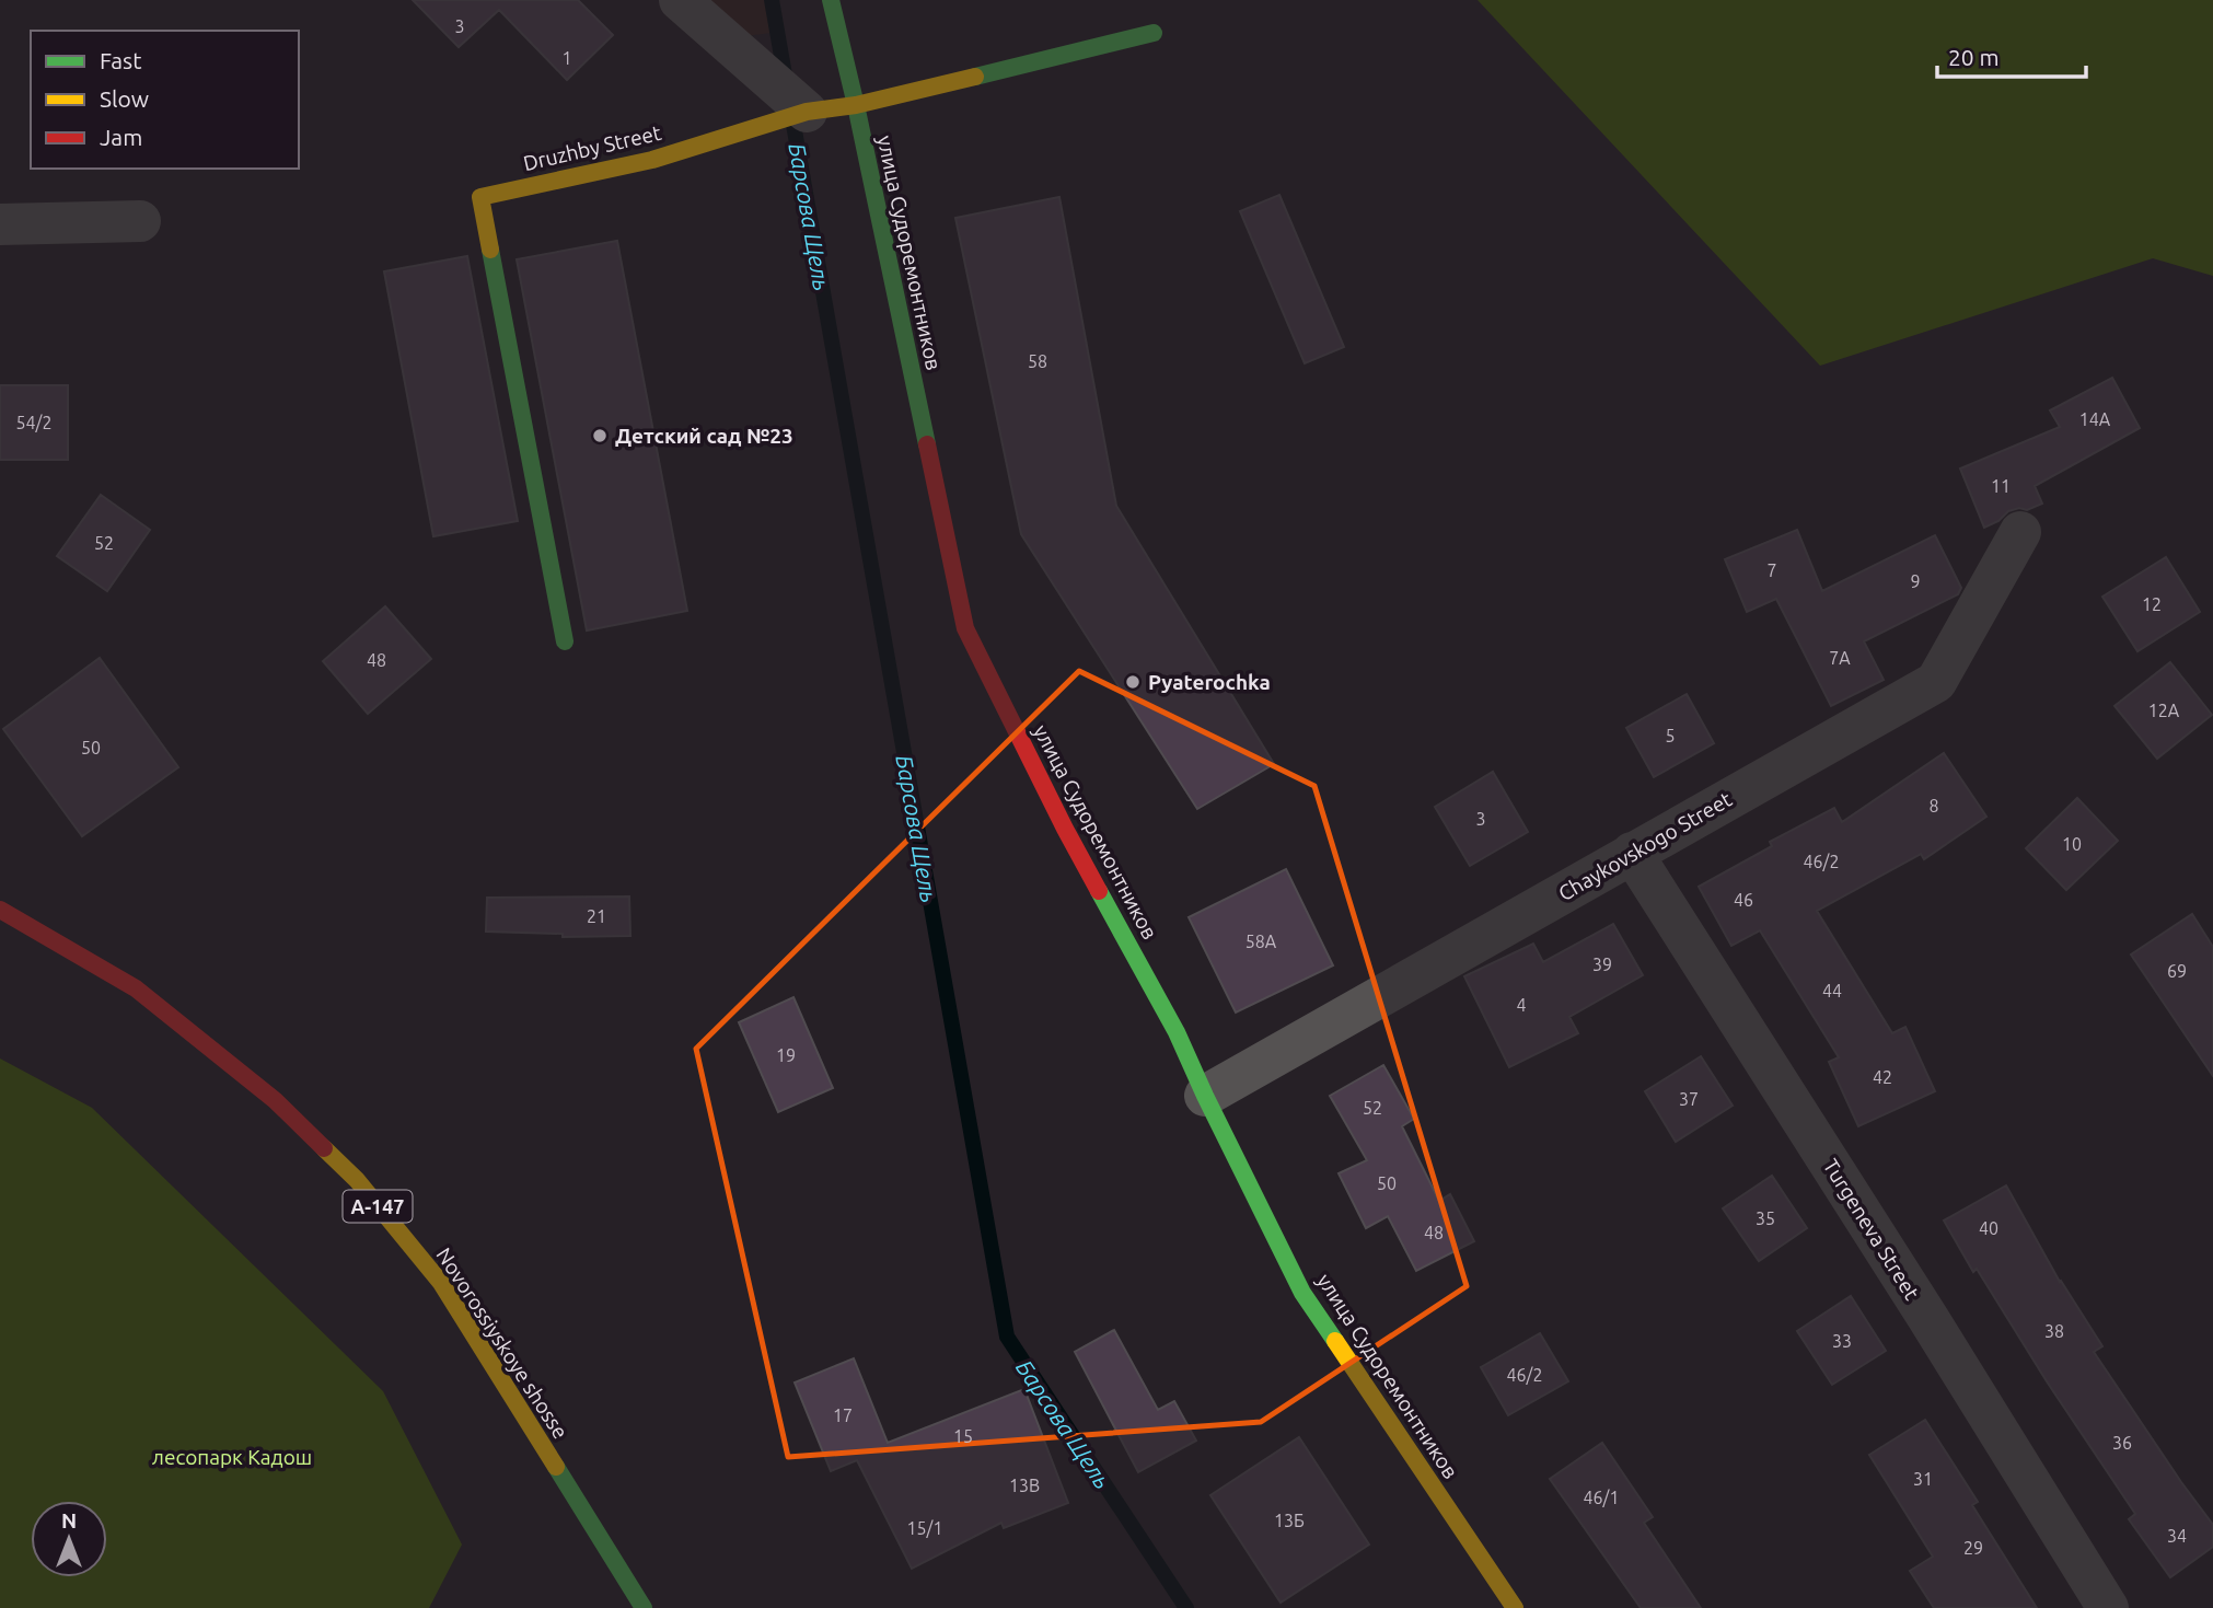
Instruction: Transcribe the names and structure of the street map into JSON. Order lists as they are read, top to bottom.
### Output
{
  "streets": {
    "main road": [
      "Druzhby Street",
      "улица Судоремонтников",
      "А-147",
      "Novorossiyskoye shosse"
    ],
    "street": ["Chaykovskogo Street", "Turgeneva Street"]
  },
  "crossings": [
    ["Druzhby Street", "улица Судоремонтников"],
    ["улица Судоремонтников", "Chaykovskogo Street"],
    ["Chaykovskogo Street", "Turgeneva Street"]
  ],
  "water": ["Барсова Щель"],
  "parks": ["лесопарк Кадош"],
  "places": ["Детский сад №23", "Pyaterochka"],
  "house_numbers": [
    "3",
    "1",
    "58",
    "14А",
    "54/2",
    "11",
    "52",
    "7",
    "9",
    "12",
    "7А",
    "48",
    "12А",
    "5",
    "50",
    "8",
    "3",
    "10",
    "46/2",
    "46",
    "21",
    "58А",
    "39",
    "69",
    "44",
    "4",
    "19",
    "42",
    "37",
    "52",
    "50",
    "35",
    "40",
    "48",
    "38",
    "33",
    "46/2",
    "17",
    "15",
    "36",
    "31",
    "13В",
    "46/1",
    "13Б",
    "15/1",
    "34",
    "29"
  ],
  "legend": ["Fast", "Slow", "Jam"],
  "scale_bar": "20 m",
  "north": "top"
}
